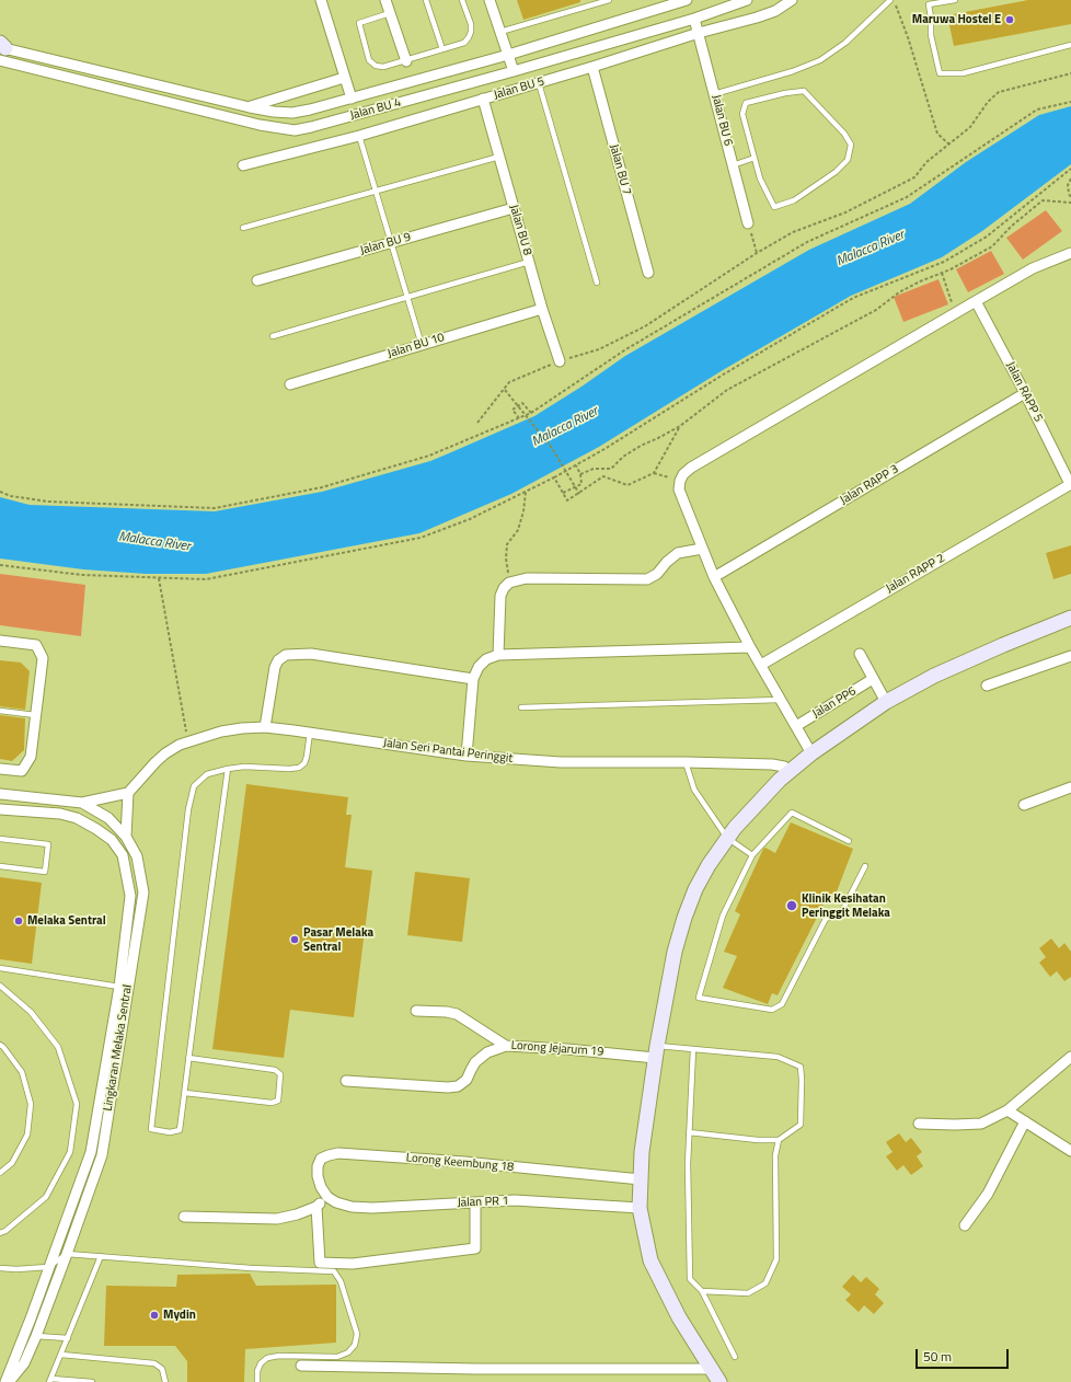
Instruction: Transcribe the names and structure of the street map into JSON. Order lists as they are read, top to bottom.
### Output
{
  "streets": {
    "street": [
      "Jalan BU 5",
      "Jalan BU 4",
      "Jalan BU 6",
      "Jalan BU 7",
      "Jalan BU 8",
      "Jalan BU 9",
      "Jalan BU 10",
      "Jalan RAPP 5",
      "Jalan RAPP 3",
      "Jalan RAPP 2",
      "Jalan PP6",
      "Jalan Seri Pantai Peringgit",
      "Lingkaran Melaka Sentral",
      "Lorong Jejarum 19",
      "Lorong Keembung 18",
      "Jalan PR 1"
    ]
  },
  "crossings": [
    ["Jalan BU 5", "Jalan BU 6"],
    ["Jalan BU 5", "Jalan BU 7"],
    ["Jalan BU 5", "Jalan BU 8"],
    ["Jalan BU 4", "Jalan BU 6"],
    ["Jalan BU 8", "Jalan BU 9"],
    ["Jalan BU 8", "Jalan BU 10"],
    ["Jalan RAPP 5", "Jalan RAPP 3"],
    ["Jalan RAPP 5", "Jalan RAPP 2"],
    ["Lorong Keembung 18", "Jalan PR 1"]
  ],
  "water": ["Malacca River"],
  "places": [
    "Maruwa Hostel E",
    "Klinik Kesihatan Peringgit Melaka",
    "Melaka Sentral",
    "Pasar Melaka Sentral",
    "Mydin"
  ],
  "scale_bar": "50 m"
}
